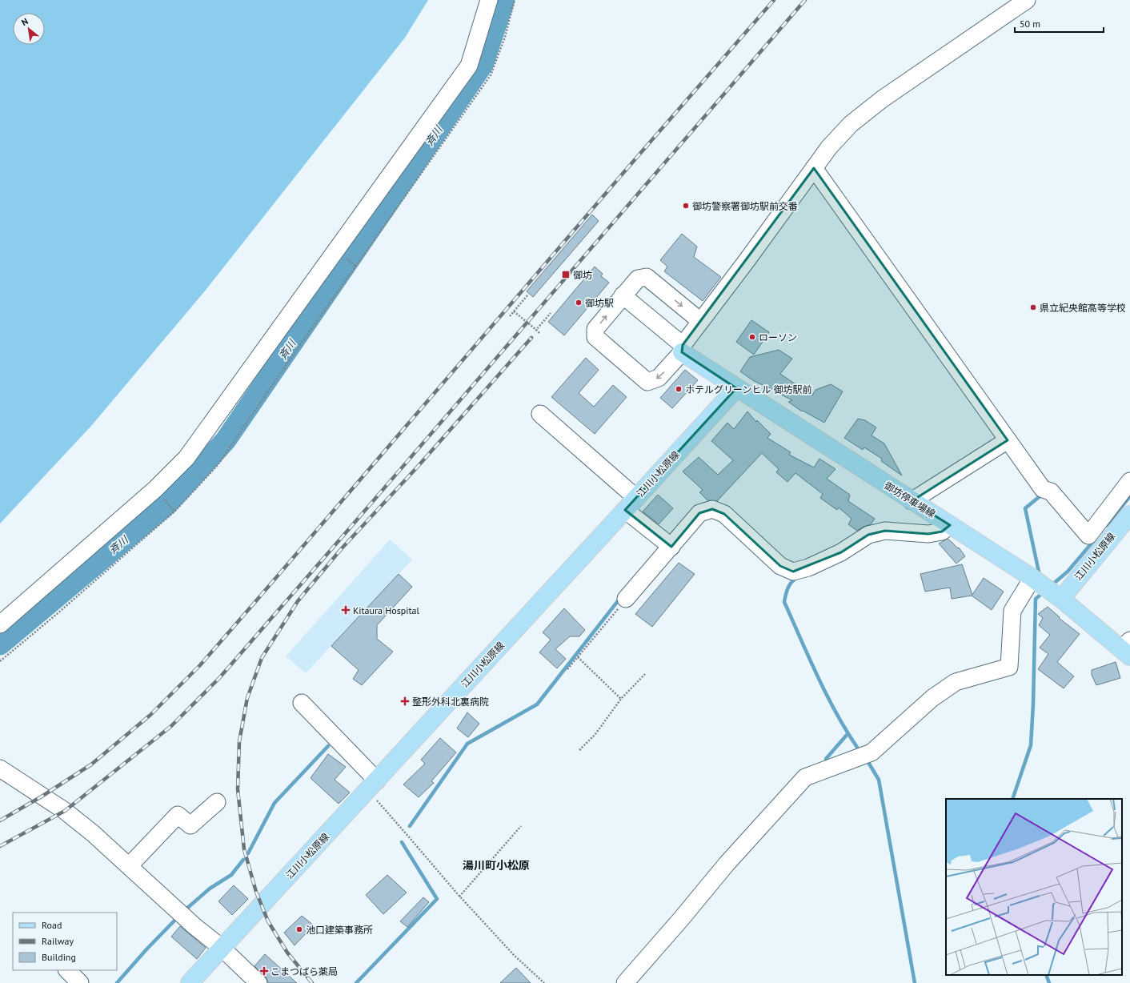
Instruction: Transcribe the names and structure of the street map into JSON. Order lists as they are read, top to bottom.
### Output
{
  "streets": {
    "main road": ["江川小松原線", "御坊停車場線"]
  },
  "crossings": [
    ["江川小松原線", "御坊停車場線"]
  ],
  "districts": ["湯川町小松原"],
  "water": ["斉川"],
  "places": {
    "other": [
      "御坊警察署御坊駅前交番",
      "御坊駅",
      "県立紀央館高等学校",
      "ローソン",
      "ホテルグリーンヒル 御坊駅前",
      "池口建築事務所"
    ],
    "transit": ["御坊"],
    "health": ["Kitaura Hospital", "整形外科北裏病院", "こまつばら薬局"]
  },
  "legend": ["Road", "Railway", "Building"],
  "scale_bar": "50 m",
  "north": "top left"
}
